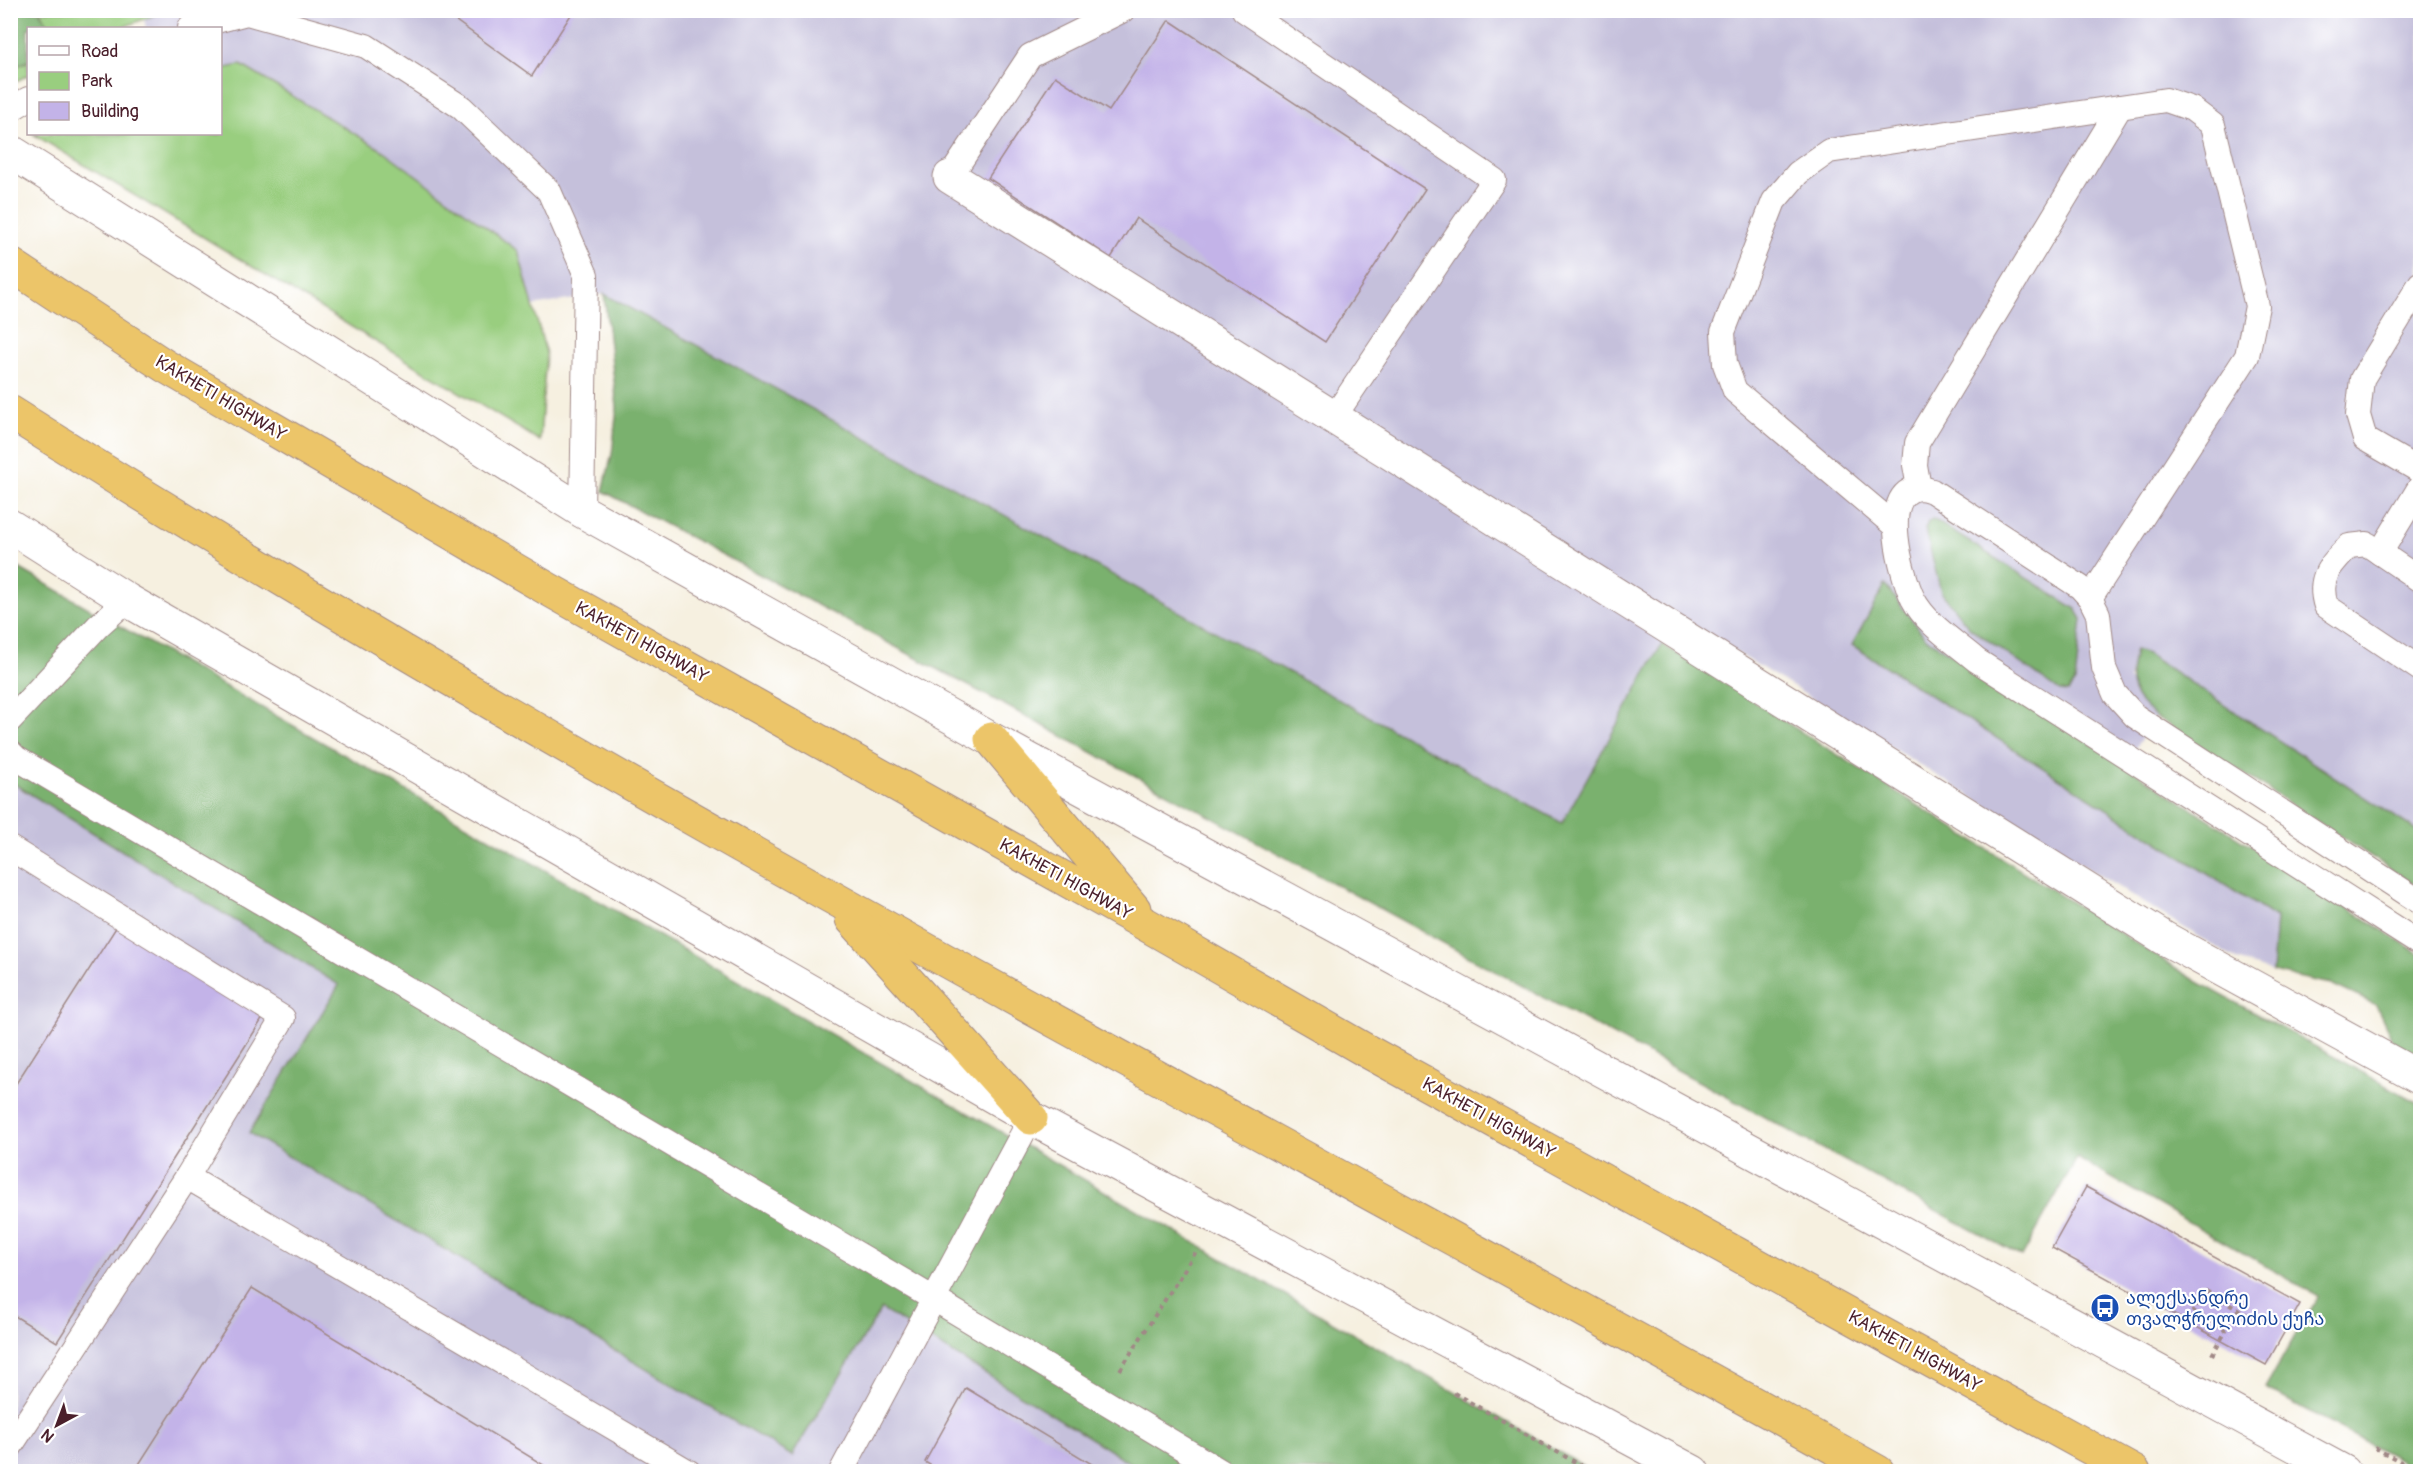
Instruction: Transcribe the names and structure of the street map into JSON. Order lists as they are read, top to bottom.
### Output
{
  "streets": {
    "highway": ["KAKHETI HIGHWAY"]
  },
  "places": {
    "bus stop": ["ალექსანდრე თვალჭრელიძის ქუჩა"]
  },
  "legend": ["Road", "Park", "Building"],
  "north": "bottom left"
}
